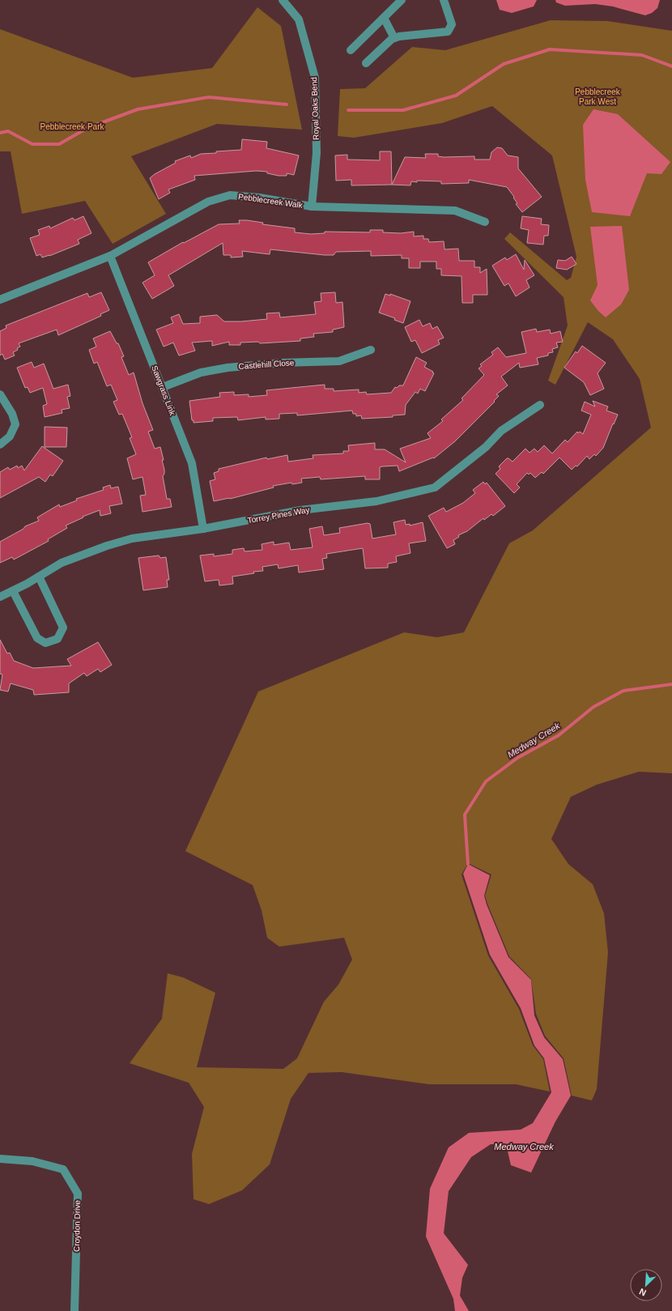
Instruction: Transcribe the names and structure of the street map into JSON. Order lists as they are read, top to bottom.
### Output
{
  "streets": {
    "street": [
      "Royal Oaks Bend",
      "Pebblecreek Walk",
      "Castlehill Close",
      "Sawgrass Link",
      "Torrey Pines Way",
      "Croydon Drive"
    ]
  },
  "crossings": [
    ["Royal Oaks Bend", "Pebblecreek Walk"],
    ["Pebblecreek Walk", "Sawgrass Link"],
    ["Castlehill Close", "Sawgrass Link"],
    ["Sawgrass Link", "Torrey Pines Way"]
  ],
  "water": ["Medway Creek"],
  "parks": ["Pebblecreek Park West", "Pebblecreek Park"],
  "north": "bottom left"
}
